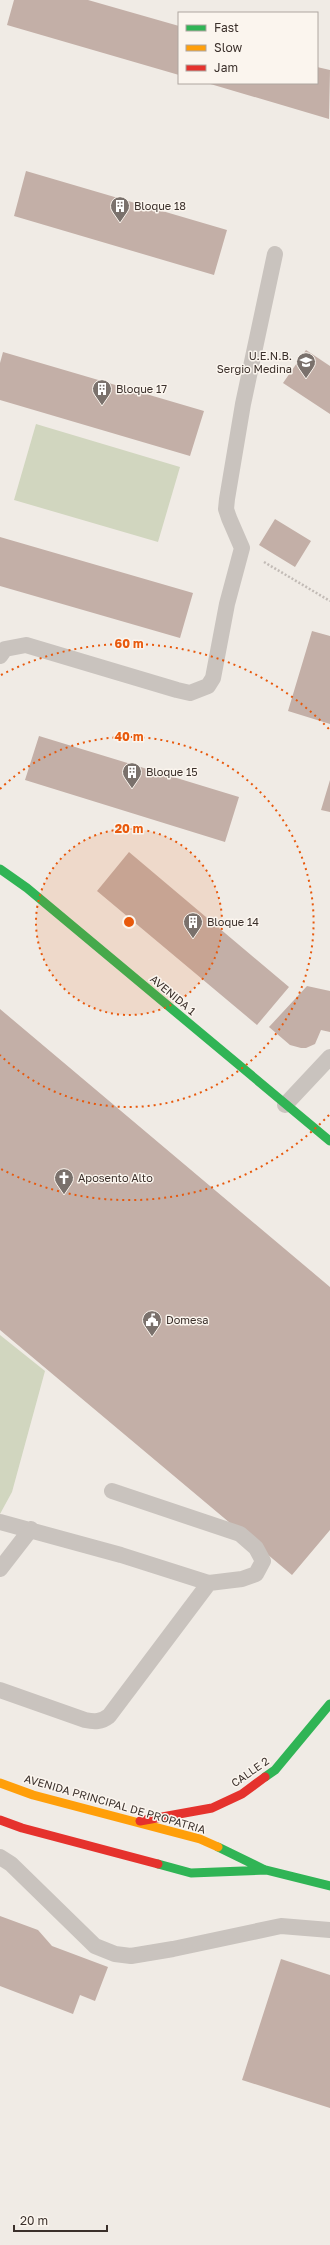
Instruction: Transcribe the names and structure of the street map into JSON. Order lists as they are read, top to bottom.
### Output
{
  "streets": {
    "street": ["AVENIDA 1", "CALLE 2", "AVENIDA PRINCIPAL DE PROPATRIA"]
  },
  "crossings": [
    ["CALLE 2", "AVENIDA PRINCIPAL DE PROPATRIA"]
  ],
  "places": {
    "building": [
      "Bloque 18",
      "Bloque 17",
      "Bloque 15",
      "Bloque 14"
    ],
    "school or university": ["U.E.N.B. Sergio Medina"],
    "church": ["Aposento Alto"],
    "public building": ["Domesa"]
  },
  "legend": ["Fast", "Slow", "Jam"],
  "scale_bar": "20 m",
  "rings": ["60 m", "40 m", "20 m"]
}
